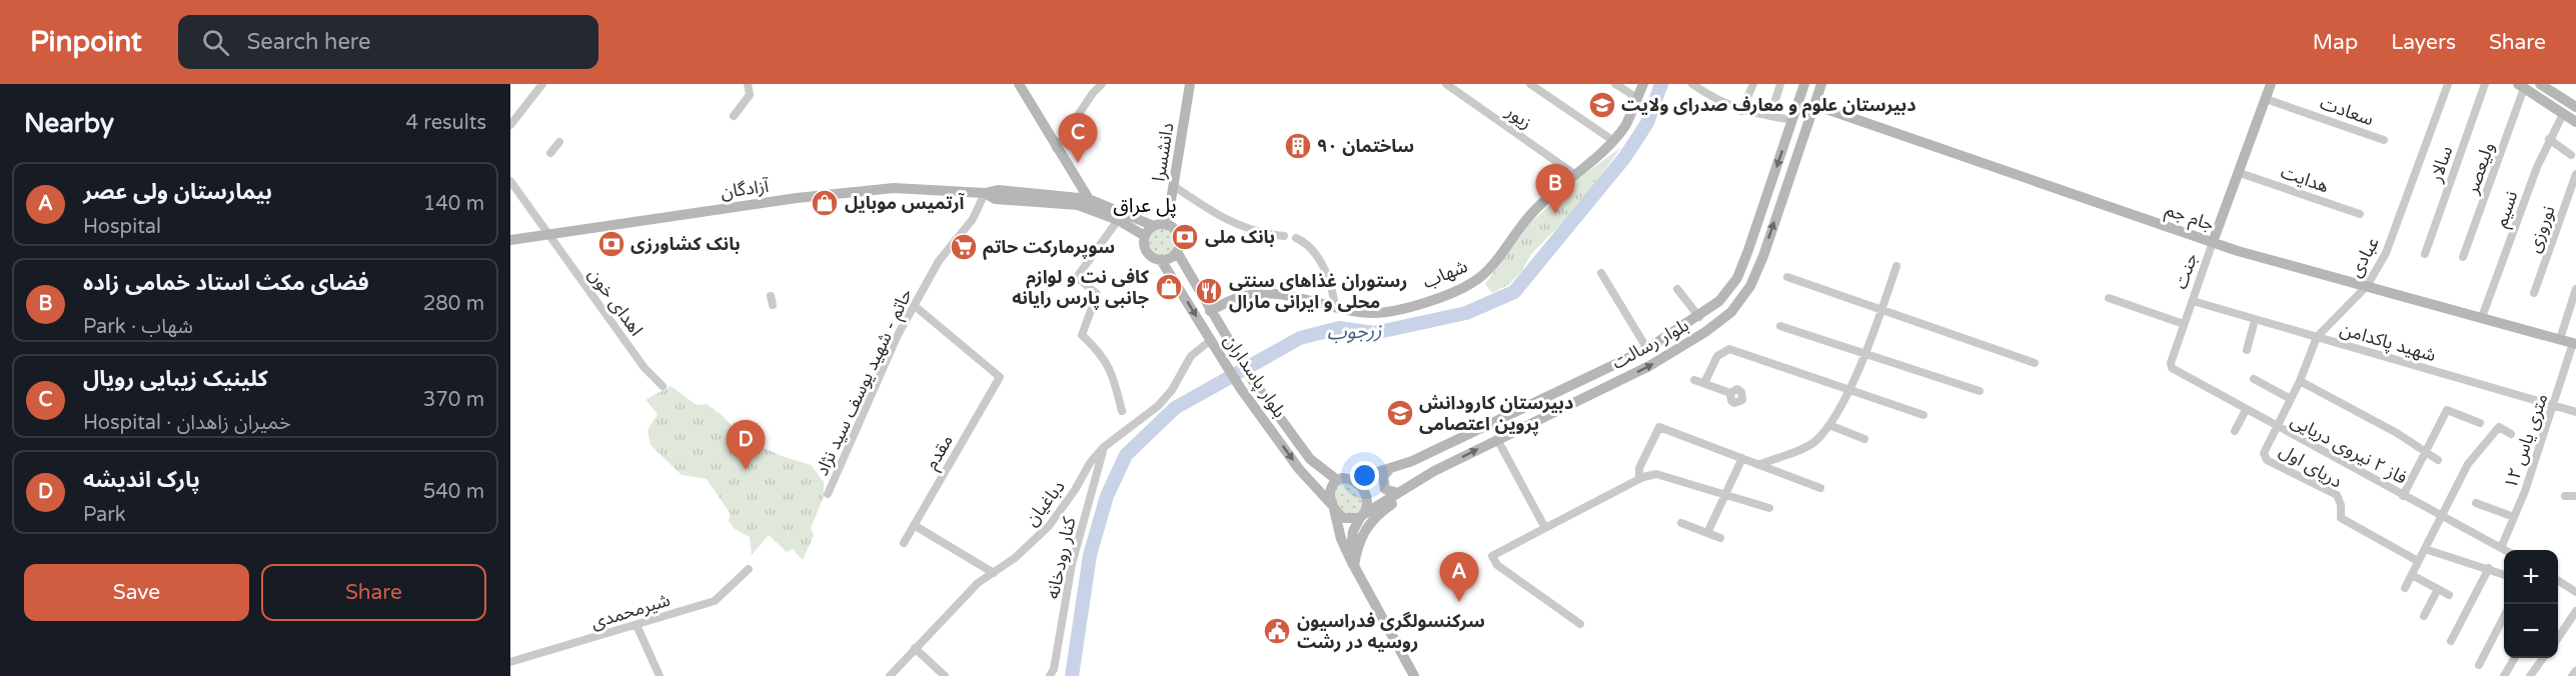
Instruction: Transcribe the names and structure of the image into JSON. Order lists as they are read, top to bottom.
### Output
{
  "streets": {
    "main road": [
      "دانشسرا",
      "آزادگان",
      "جام جم",
      "جنت",
      "شهاب",
      "بلوار رسالت",
      "بلوار پاسداران"
    ],
    "street": [
      "سعادت",
      "زیور",
      "سالار",
      "ولیعصر",
      "هدایت",
      "نسیم",
      "نوروزی",
      "عبادی",
      "اهدای خون",
      "شهید پاکدامن",
      "حاتم - شهید یوسف سید نژاد",
      "۱۲ متری یاس",
      "فاز ۲ نیروی دریایی",
      "مقدم",
      "دریای اول",
      "دباغیان",
      "کنار رودخانه",
      "شیرمحمدی"
    ]
  },
  "crossings": [
    ["سعادت", "جنت"],
    ["زیور", "شهاب"],
    ["دانشسرا", "آزادگان"],
    ["دانشسرا", "بلوار پاسداران"],
    ["هدایت", "جنت"],
    ["آزادگان", "اهدای خون"],
    ["آزادگان", "بلوار پاسداران"],
    ["آزادگان", "حاتم - شهید یوسف سید نژاد"],
    ["نسیم", "جام جم"],
    ["جام جم", "عبادی"],
    ["جام جم", "جنت"],
    ["جام جم", "بلوار رسالت"],
    ["جام جم", "۱۲ متری یاس"],
    ["عبادی", "شهید پاکدامن"],
    ["عبادی", "فاز ۲ نیروی دریایی"],
    ["عبادی", "دریای اول"],
    ["جنت", "شهید پاکدامن"],
    ["جنت", "فاز ۲ نیروی دریایی"],
    ["شهاب", "بلوار پاسداران"],
    ["شهید پاکدامن", "۱۲ متری یاس"],
    ["بلوار رسالت", "بلوار پاسداران"],
    ["بلوار پاسداران", "دباغیان"],
    ["حاتم - شهید یوسف سید نژاد", "مقدم"],
    ["۱۲ متری یاس", "فاز ۲ نیروی دریایی"],
    ["فاز ۲ نیروی دریایی", "دریای اول"],
    ["دباغیان", "کنار رودخانه"]
  ],
  "districts": ["پل عراق"],
  "water": ["زرجوب"],
  "places": {
    "school or university": ["دبیرستان علوم و معارف صدرای ولایت", "دبیرستان کارودانش پروین اعتصامی"],
    "building": ["ساختمان ۹۰"],
    "shop": ["آرتمیس موبایل", "کافی نت و لوازم جانبی پارس رایانه"],
    "bank": ["بانک ملی", "بانک کشاورزی"],
    "supermarket": ["سوپرمارکت حاتم"],
    "restaurant": ["رستوران غذاهای سنتی محلی و ایرانی مارال"],
    "public building": ["سرکنسولگری فدراسیون روسیه در رشت"]
  },
  "page": {
    "header": "Pinpoint",
    "search": "Search here",
    "nav": ["Map", "Layers", "Share"],
    "heading": ["Nearby", "4 results"],
    "pins": [
      "C",
      "B",
      "D",
      "A"
    ],
    "list": [
      {
        "mark": "A",
        "name": "بیمارستان ولی عصر",
        "note": "Hospital",
        "value": "140 m"
      },
      {
        "mark": "B",
        "name": "فضای مکث استاد خمامی زاده",
        "note": "Park · شهاب",
        "value": "280 m"
      },
      {
        "mark": "C",
        "name": "کلینیک زیبایی رویال",
        "note": "Hospital · خمیران زاهدان",
        "value": "370 m"
      },
      {
        "mark": "D",
        "name": "پارک اندیشه",
        "note": "Park",
        "value": "540 m"
      }
    ],
    "buttons": ["Save", "Share"],
    "map_buttons": ["+", "−"]
  }
}
